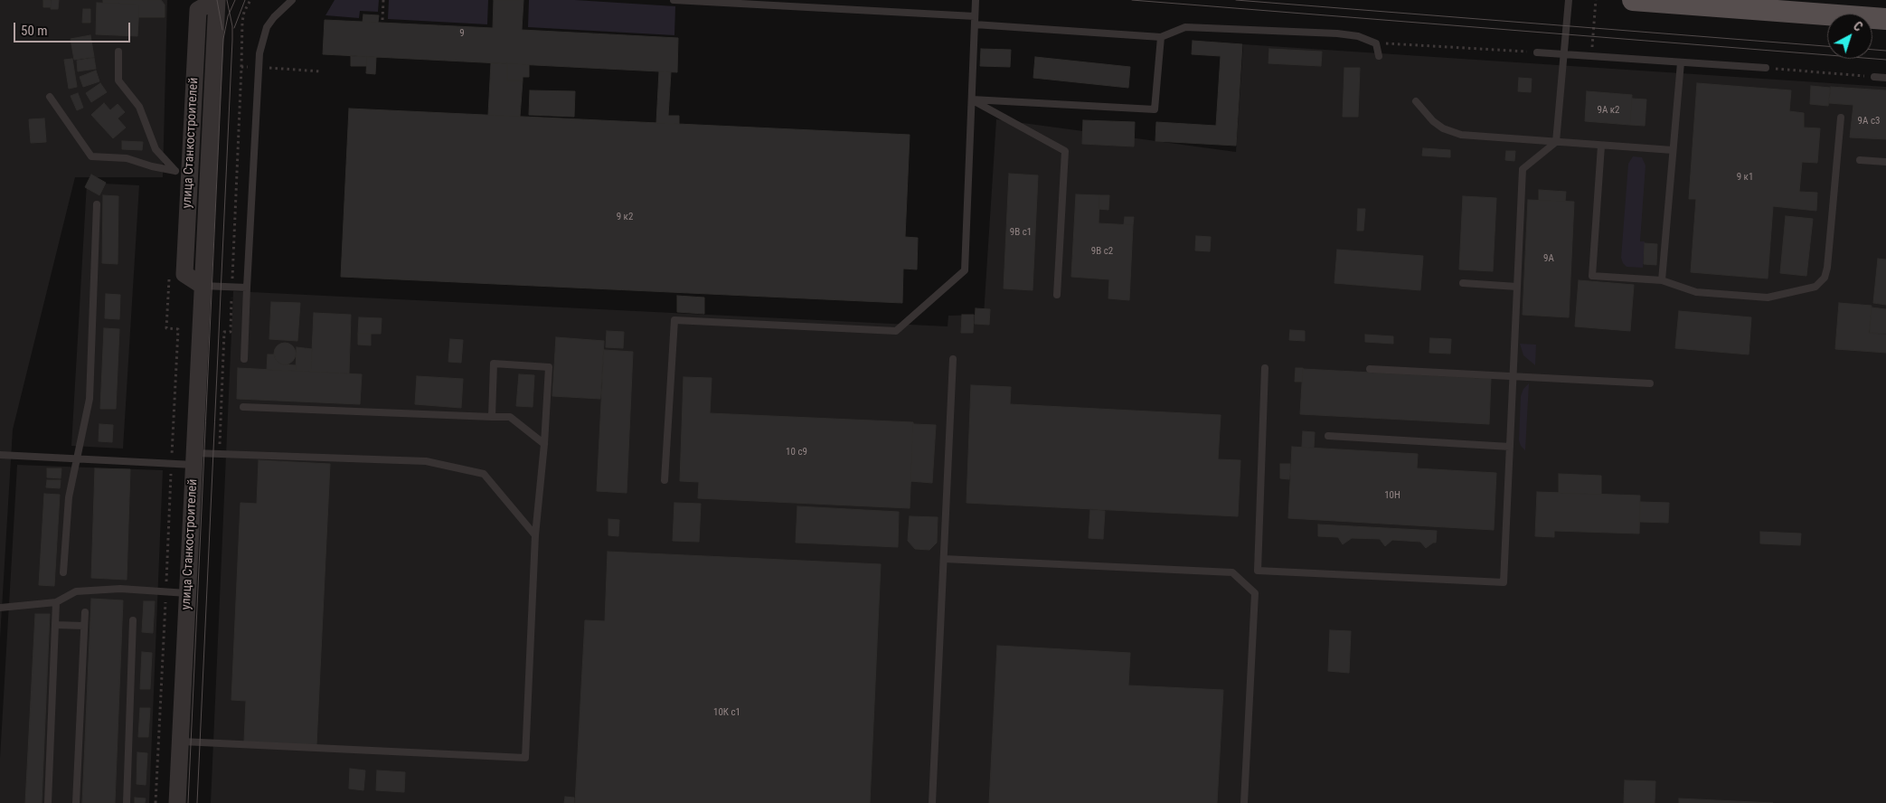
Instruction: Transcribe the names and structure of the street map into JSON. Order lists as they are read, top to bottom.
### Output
{
  "streets": {
    "street": ["улица Станкостроителей"]
  },
  "house_numbers": [
    "9",
    "9А к2",
    "9А с3",
    "9 к1",
    "9 к2",
    "9В с1",
    "9В с2",
    "9А",
    "10 с9",
    "10Н",
    "10К с1"
  ],
  "scale_bar": "50 m",
  "north": "top right"
}
